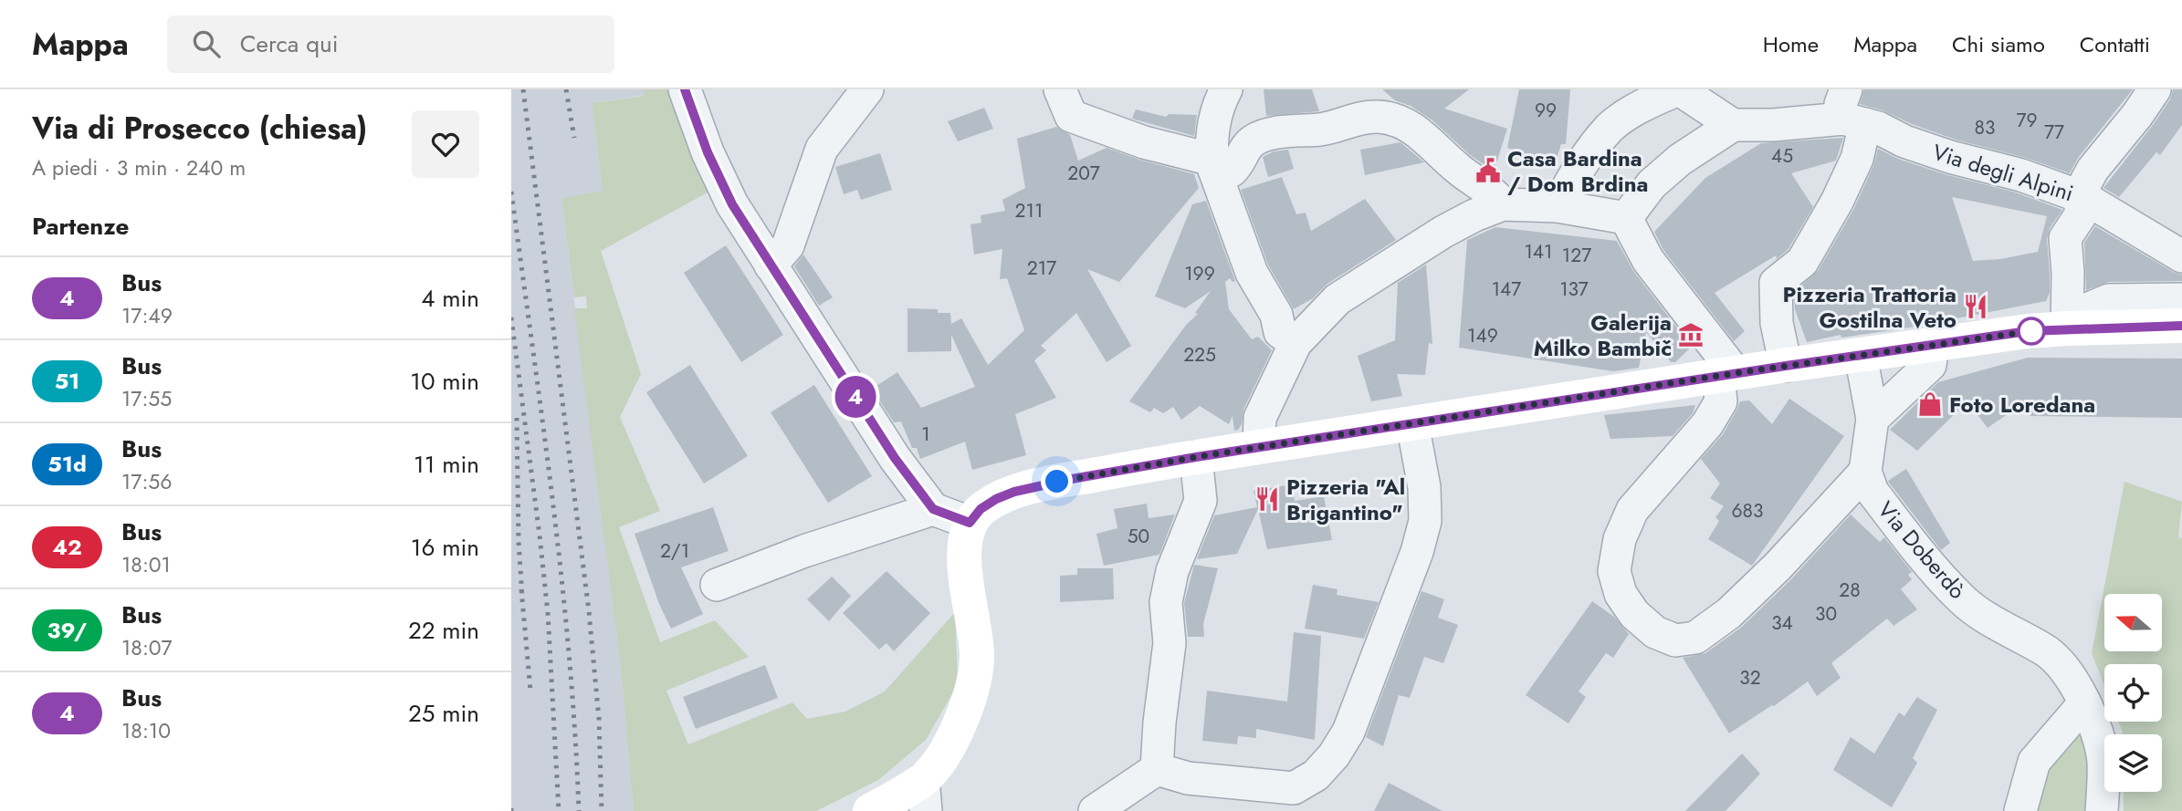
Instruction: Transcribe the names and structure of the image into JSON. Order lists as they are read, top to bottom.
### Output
{
  "streets": {
    "street": ["Via degli Alpini", "Via Doberdò"]
  },
  "places": {
    "public building": ["Casa Bardina / Dom Brdina"],
    "restaurant": ["Pizzeria Trattoria Gostilna Veto", "Pizzeria \"Al Brigantino\""],
    "museum": ["Galerija Milko Bambič"],
    "shop": ["Foto Loredana"]
  },
  "lines": ["bus line 4"],
  "house_numbers": [
    "99",
    "79",
    "83",
    "77",
    "45",
    "207",
    "211",
    "141",
    "127",
    "217",
    "199",
    "147",
    "137",
    "149",
    "225",
    "1",
    "683",
    "50",
    "2/1",
    "28",
    "30",
    "34",
    "32"
  ],
  "north": "left",
  "page": {
    "header": "Mappa",
    "search": "Cerca qui",
    "nav": [
      "Home",
      "Mappa",
      "Chi siamo",
      "Contatti"
    ],
    "heading": [
      ["Via di Prosecco (chiesa)", "A piedi · 3 min · 240 m"],
      "Partenze"
    ],
    "on_map": "4",
    "list": [
      {
        "mark": "4",
        "name": "Bus",
        "note": "17:49",
        "value": "4 min"
      },
      {
        "mark": "51",
        "name": "Bus",
        "note": "17:55",
        "value": "10 min"
      },
      {
        "mark": "51d",
        "name": "Bus",
        "note": "17:56",
        "value": "11 min"
      },
      {
        "mark": "42",
        "name": "Bus",
        "note": "18:01",
        "value": "16 min"
      },
      {
        "mark": "39/",
        "name": "Bus",
        "note": "18:07",
        "value": "22 min"
      },
      {
        "mark": "4",
        "name": "Bus",
        "note": "18:10",
        "value": "25 min"
      }
    ]
  }
}
